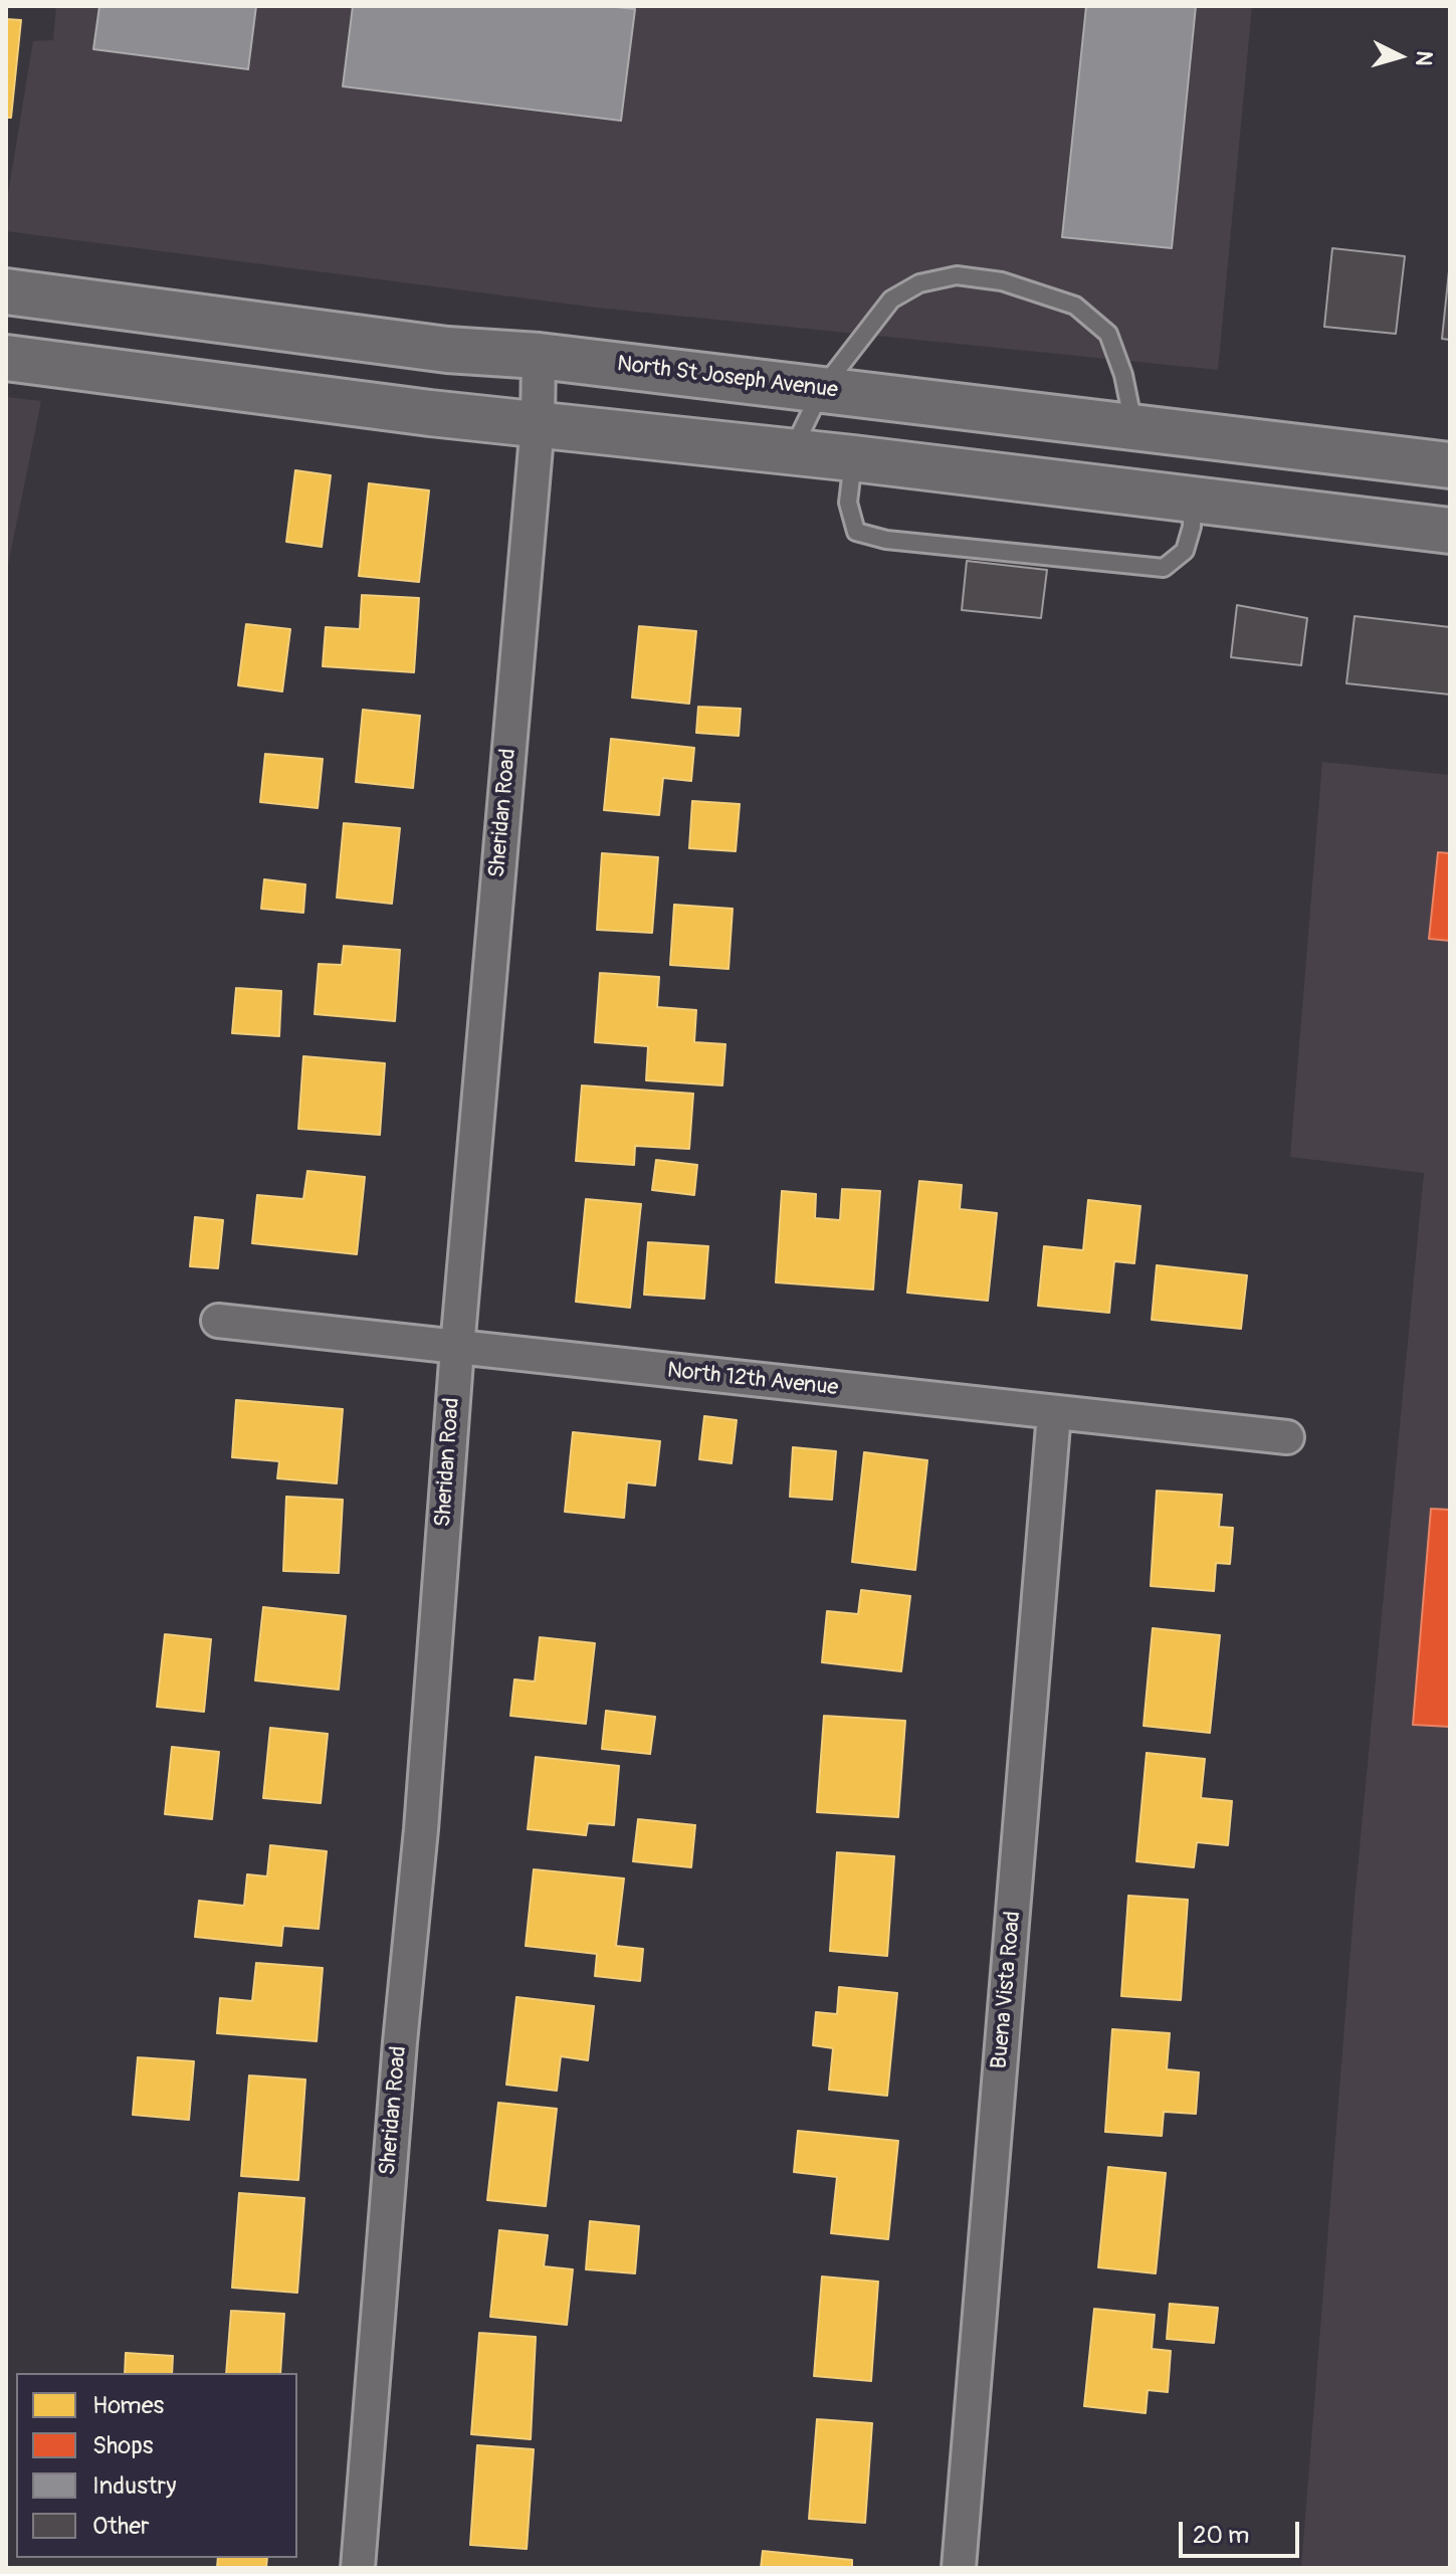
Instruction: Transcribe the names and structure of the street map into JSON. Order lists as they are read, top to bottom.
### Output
{
  "streets": {
    "main road": ["North St Joseph Avenue"],
    "street": ["Sheridan Road", "North 12th Avenue", "Buena Vista Road"]
  },
  "crossings": [
    ["North St Joseph Avenue", "Sheridan Road"],
    ["Sheridan Road", "North 12th Avenue"],
    ["North 12th Avenue", "Buena Vista Road"]
  ],
  "legend": [
    "Homes",
    "Shops",
    "Industry",
    "Other"
  ],
  "scale_bar": "20 m",
  "north": "right"
}
